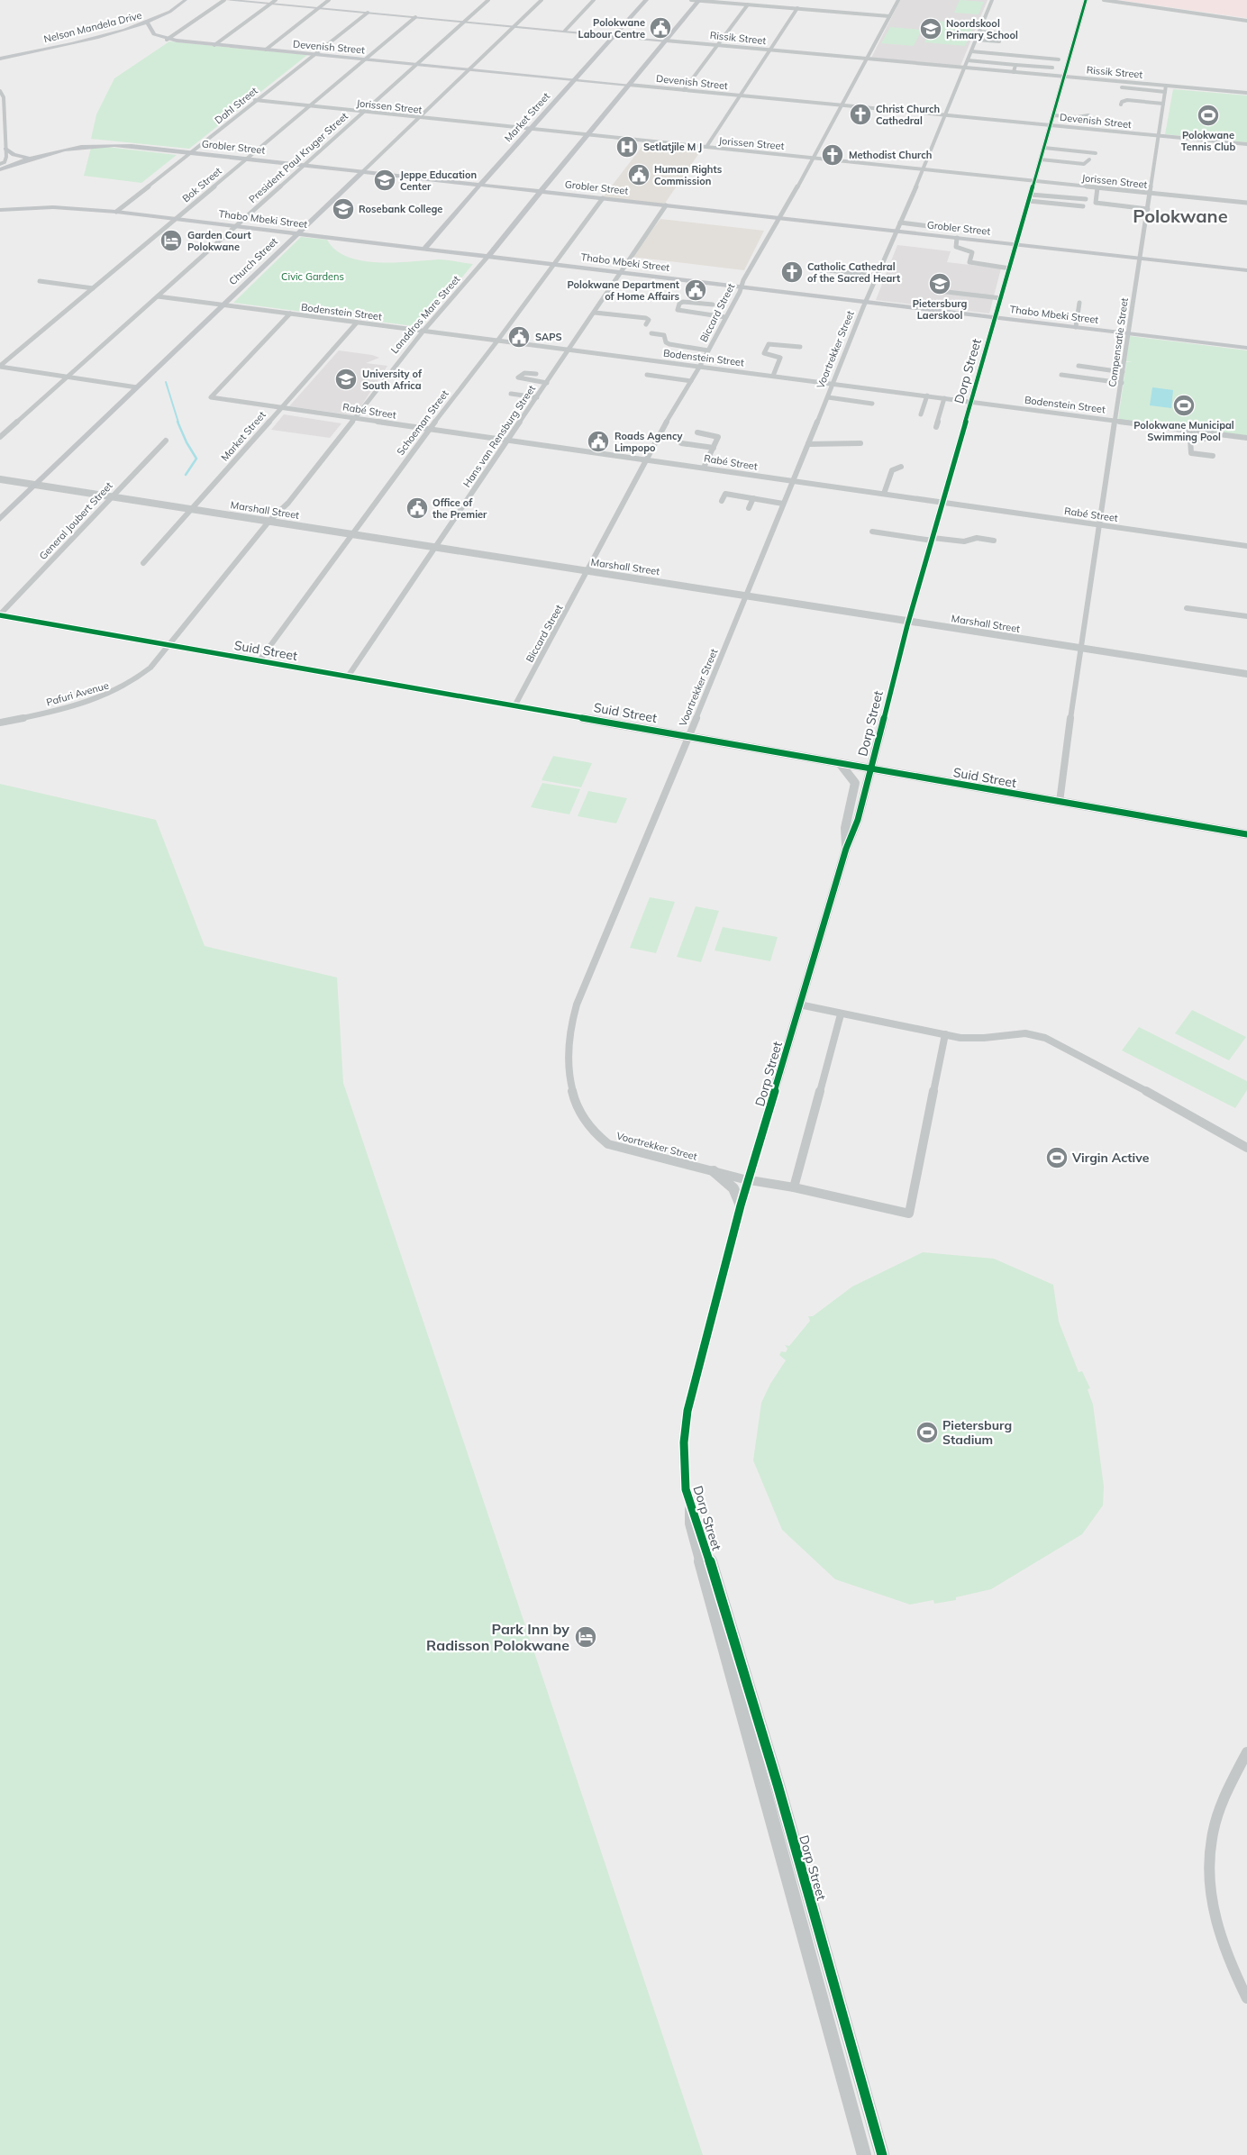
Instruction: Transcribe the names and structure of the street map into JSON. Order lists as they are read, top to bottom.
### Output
{
  "streets": {
    "main road": [
      "Nelson Mandela Drive",
      "Rissik Street",
      "Devenish Street",
      "Market Street",
      "Grobler Street",
      "Thabo Mbeki Street",
      "Church Street",
      "Landdros Mare Street"
    ],
    "street": [
      "Dahl Street",
      "Jorissen Street",
      "President Paul Kruger Street",
      "Bok Street",
      "Bodenstein Street",
      "Biccard Street",
      "Compensatie Street",
      "Voortrekker Street",
      "Dorp Street",
      "Rabé Street",
      "Schoeman Street",
      "Hans van Rensburg Street",
      "Marshall Street",
      "General Joubert Street",
      "Suid Street",
      "Pafuri Avenue"
    ]
  },
  "crossings": [
    ["Rissik Street", "Dahl Street"],
    ["Rissik Street", "Market Street"],
    ["Rissik Street", "President Paul Kruger Street"],
    ["Rissik Street", "Bok Street"],
    ["Rissik Street", "Church Street"],
    ["Rissik Street", "Biccard Street"],
    ["Rissik Street", "Landdros Mare Street"],
    ["Rissik Street", "Compensatie Street"],
    ["Rissik Street", "Voortrekker Street"],
    ["Rissik Street", "Dorp Street"],
    ["Devenish Street", "Dahl Street"],
    ["Devenish Street", "Market Street"],
    ["Devenish Street", "President Paul Kruger Street"],
    ["Devenish Street", "Bok Street"],
    ["Devenish Street", "Church Street"],
    ["Devenish Street", "Biccard Street"],
    ["Devenish Street", "Landdros Mare Street"],
    ["Devenish Street", "Compensatie Street"],
    ["Devenish Street", "Voortrekker Street"],
    ["Devenish Street", "Dorp Street"],
    ["Dahl Street", "Jorissen Street"],
    ["Dahl Street", "Grobler Street"],
    ["Dahl Street", "Thabo Mbeki Street"],
    ["Jorissen Street", "Market Street"],
    ["Jorissen Street", "President Paul Kruger Street"],
    ["Jorissen Street", "Bok Street"],
    ["Jorissen Street", "Church Street"],
    ["Jorissen Street", "Biccard Street"],
    ["Jorissen Street", "Landdros Mare Street"],
    ["Jorissen Street", "Compensatie Street"],
    ["Jorissen Street", "Voortrekker Street"],
    ["Jorissen Street", "Dorp Street"],
    ["Market Street", "Grobler Street"],
    ["Market Street", "Thabo Mbeki Street"],
    ["Market Street", "Bodenstein Street"],
    ["Market Street", "Rabé Street"],
    ["Market Street", "Marshall Street"],
    ["Grobler Street", "President Paul Kruger Street"],
    ["Grobler Street", "Bok Street"],
    ["Grobler Street", "Church Street"],
    ["Grobler Street", "Biccard Street"],
    ["Grobler Street", "Landdros Mare Street"],
    ["Grobler Street", "Compensatie Street"],
    ["Grobler Street", "Voortrekker Street"],
    ["Grobler Street", "Dorp Street"],
    ["Grobler Street", "Schoeman Street"],
    ["Grobler Street", "Hans van Rensburg Street"],
    ["President Paul Kruger Street", "Thabo Mbeki Street"],
    ["President Paul Kruger Street", "Bodenstein Street"],
    ["Bok Street", "Thabo Mbeki Street"],
    ["Thabo Mbeki Street", "Church Street"],
    ["Thabo Mbeki Street", "Biccard Street"],
    ["Thabo Mbeki Street", "Landdros Mare Street"],
    ["Thabo Mbeki Street", "Compensatie Street"],
    ["Thabo Mbeki Street", "Voortrekker Street"],
    ["Thabo Mbeki Street", "Dorp Street"],
    ["Thabo Mbeki Street", "Schoeman Street"],
    ["Thabo Mbeki Street", "Hans van Rensburg Street"],
    ["Church Street", "Bodenstein Street"],
    ["Church Street", "Marshall Street"],
    ["Bodenstein Street", "Biccard Street"],
    ["Bodenstein Street", "Landdros Mare Street"],
    ["Bodenstein Street", "Compensatie Street"],
    ["Bodenstein Street", "Voortrekker Street"],
    ["Bodenstein Street", "Dorp Street"],
    ["Bodenstein Street", "Rabé Street"],
    ["Bodenstein Street", "Schoeman Street"],
    ["Bodenstein Street", "Hans van Rensburg Street"],
    ["Biccard Street", "Rabé Street"],
    ["Biccard Street", "Marshall Street"],
    ["Biccard Street", "Suid Street"],
    ["Landdros Mare Street", "Rabé Street"],
    ["Landdros Mare Street", "Marshall Street"],
    ["Landdros Mare Street", "Suid Street"],
    ["Landdros Mare Street", "Pafuri Avenue"],
    ["Compensatie Street", "Rabé Street"],
    ["Compensatie Street", "Marshall Street"],
    ["Voortrekker Street", "Dorp Street"],
    ["Voortrekker Street", "Rabé Street"],
    ["Voortrekker Street", "Marshall Street"],
    ["Voortrekker Street", "Suid Street"],
    ["Dorp Street", "Rabé Street"],
    ["Dorp Street", "Marshall Street"],
    ["Dorp Street", "Suid Street"],
    ["Rabé Street", "Schoeman Street"],
    ["Rabé Street", "Hans van Rensburg Street"],
    ["Schoeman Street", "Marshall Street"],
    ["Schoeman Street", "Suid Street"],
    ["Hans van Rensburg Street", "Marshall Street"],
    ["Hans van Rensburg Street", "Suid Street"],
    ["Marshall Street", "General Joubert Street"],
    ["General Joubert Street", "Suid Street"],
    ["Suid Street", "Pafuri Avenue"]
  ],
  "districts": ["Polokwane"],
  "parks": ["Civic Gardens"],
  "places": {
    "public building": [
      "Polokwane Labour Centre",
      "Human Rights Commission",
      "Polokwane Department of Home Affairs",
      "SAPS",
      "Roads Agency Limpopo",
      "Office of the Premier"
    ],
    "school or university": [
      "Noordskool Primary School",
      "Jeppe Education Center",
      "Rosebank College",
      "Pietersburg Laerskool",
      "University of South Africa"
    ],
    "church": ["Christ Church Cathedral", "Methodist Church", "Catholic Cathedral of the Sacred Heart"],
    "sports": [
      "Polokwane Tennis Club",
      "Polokwane Municipal Swimming Pool",
      "Virgin Active",
      "Pietersburg Stadium"
    ],
    "hospital": ["Setlatjile M J"],
    "hotel": ["Garden Court Polokwane", "Park Inn by Radisson Polokwane"]
  }
}
